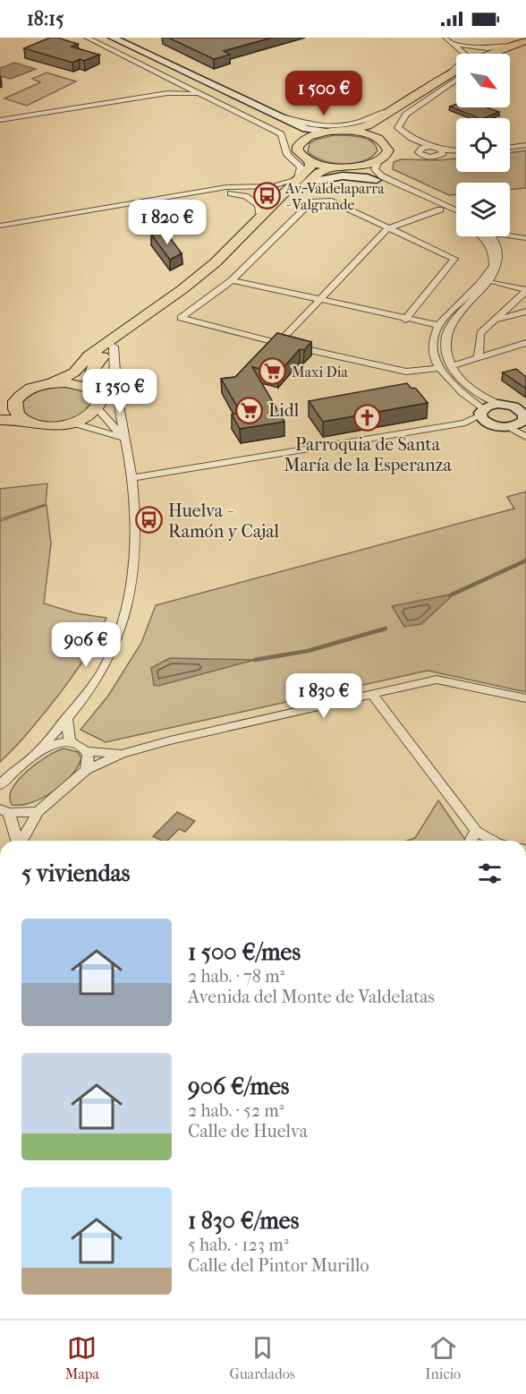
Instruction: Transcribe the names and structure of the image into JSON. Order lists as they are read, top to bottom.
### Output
{
  "places": {
    "bus stop": ["Av. Valdelaparra - Valgrande", "Huelva - Ramón y Cajal"],
    "supermarket": ["Maxi Dia", "Lidl"],
    "church": ["Parroquia de Santa María de la Esperanza"]
  },
  "north": "bottom right",
  "page": {
    "status": "18:15",
    "price": [
      "1 500 €",
      "1 820 €",
      "1 350 €",
      "906 €",
      "1 830 €"
    ],
    "heading": "5 viviendas",
    "list": [
      {
        "name": "1 500 €/mes",
        "note": "2 hab. · 78 m² · Avenida del Monte de Valdelatas"
      },
      {
        "name": "906 €/mes",
        "note": "2 hab. · 52 m² · Calle de Huelva"
      },
      {
        "name": "1 830 €/mes",
        "note": "5 hab. · 123 m² · Calle del Pintor Murillo"
      }
    ],
    "tabs": ["Mapa", "Guardados", "Inicio"]
  }
}
